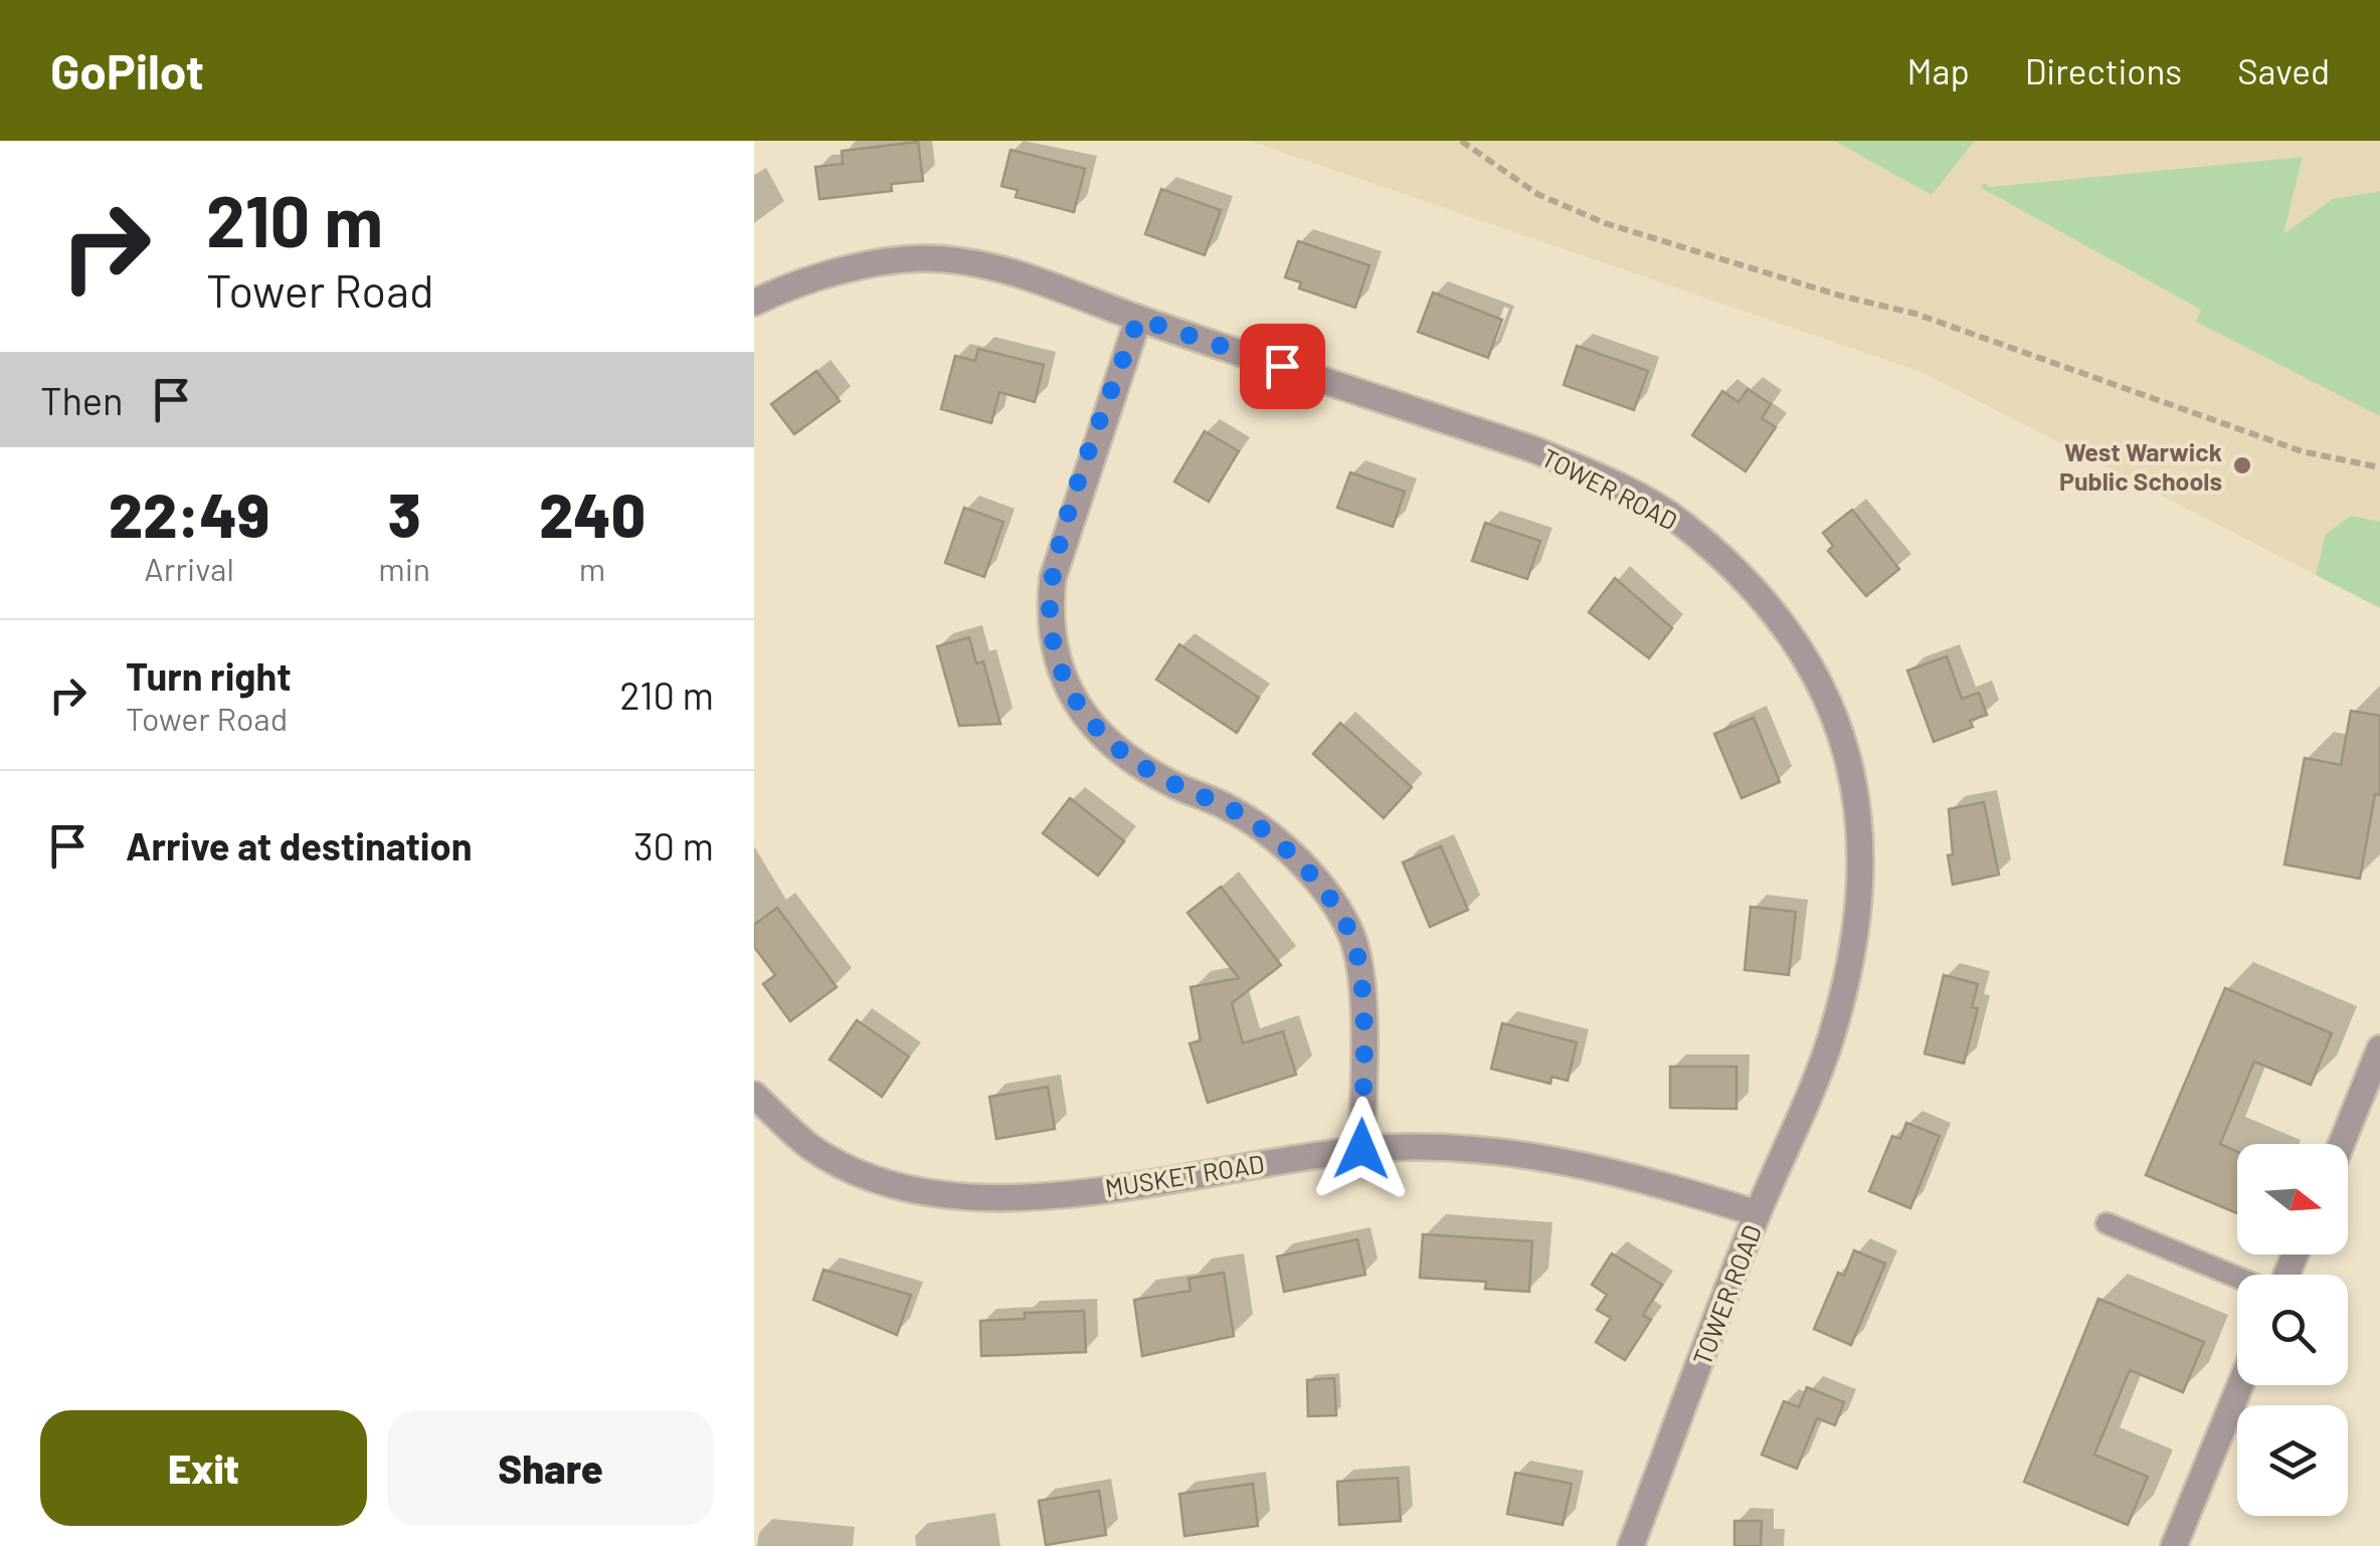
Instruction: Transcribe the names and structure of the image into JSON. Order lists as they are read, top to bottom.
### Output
{
  "streets": {
    "street": ["TOWER ROAD", "MUSKET ROAD"]
  },
  "crossings": [
    ["TOWER ROAD", "MUSKET ROAD"]
  ],
  "places": ["West Warwick Public Schools"],
  "north": "right",
  "page": {
    "header": "GoPilot",
    "nav": ["Map", "Directions", "Saved"],
    "turn": ["210 m", "Tower Road"],
    "then": "Then",
    "eta": [
      "22:49",
      "Arrival",
      "3",
      "min",
      "240",
      "m"
    ],
    "list": [
      {
        "name": "Turn right",
        "note": "Tower Road",
        "value": "210 m"
      },
      {
        "name": "Arrive at destination",
        "value": "30 m"
      }
    ],
    "buttons": ["Exit", "Share"]
  }
}
